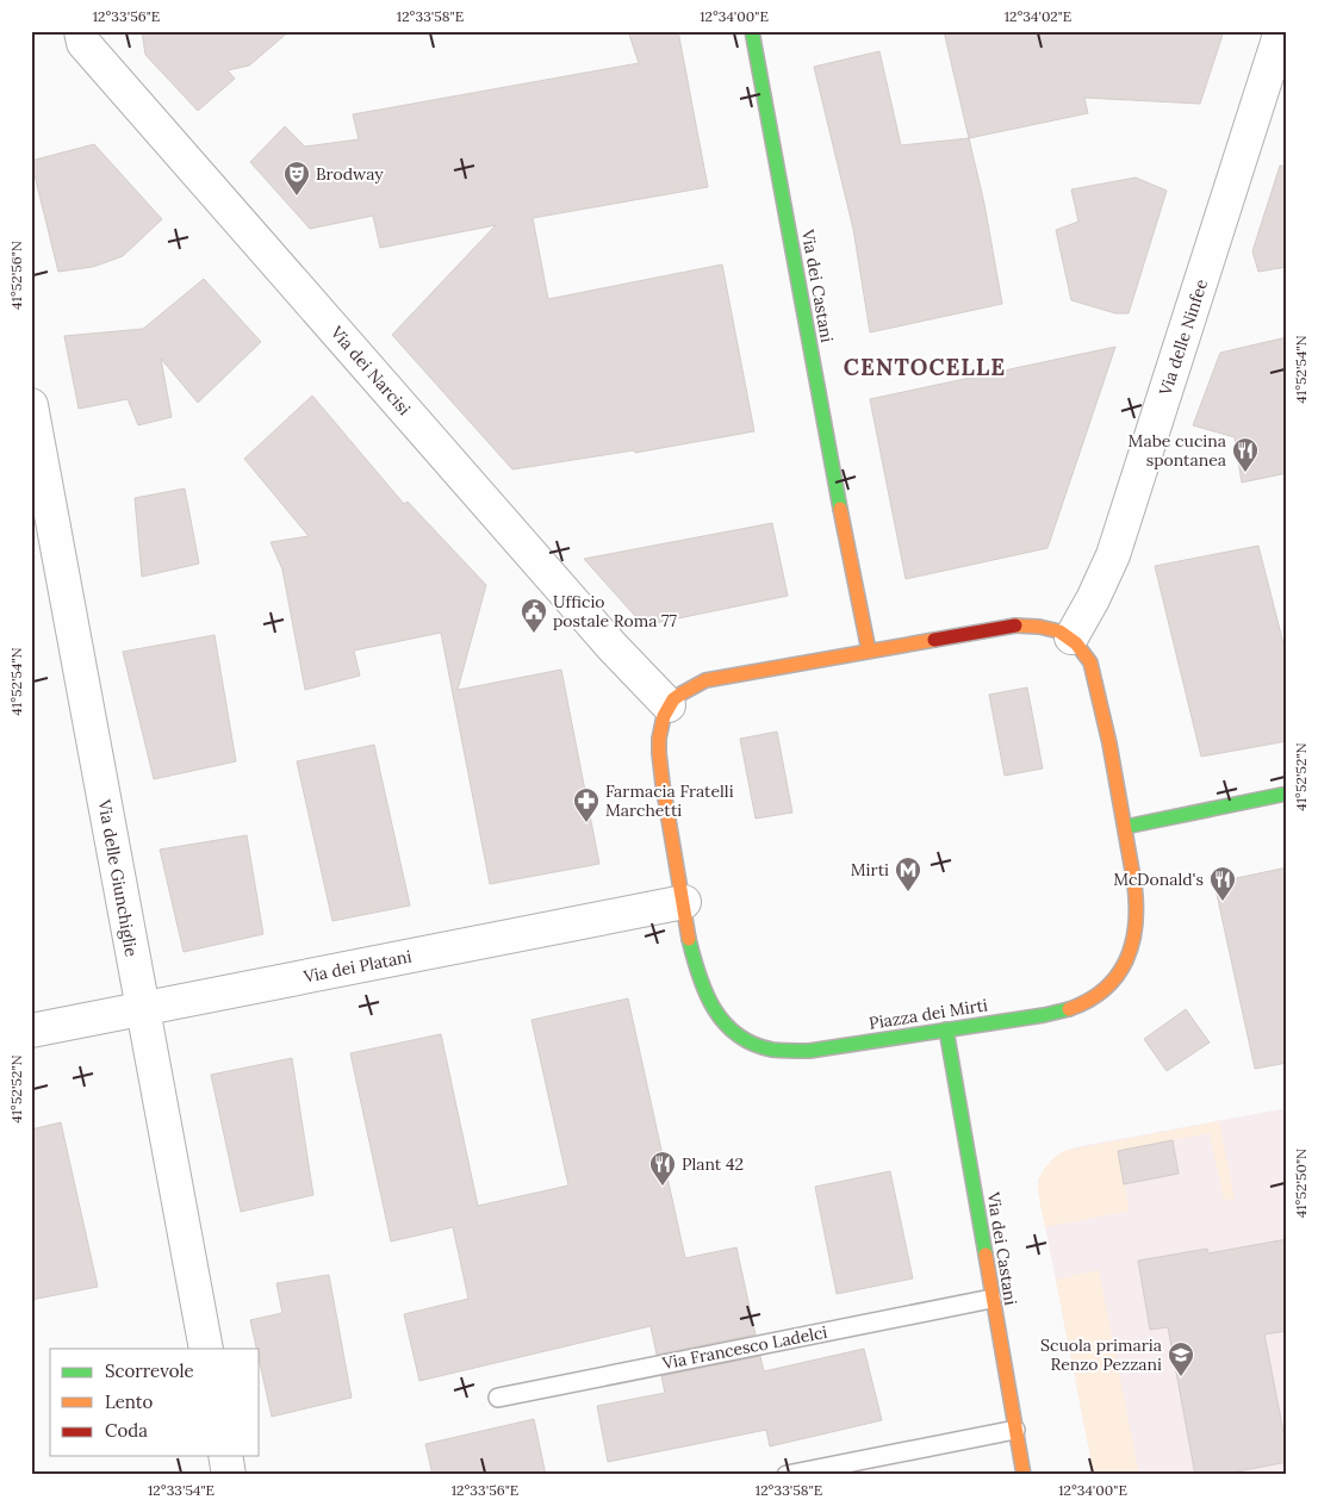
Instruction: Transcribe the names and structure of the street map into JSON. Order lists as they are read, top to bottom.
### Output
{
  "streets": {
    "street": [
      "Via dei Castani",
      "Via delle Ninfee",
      "Via dei Narcisi",
      "Via delle Giunchiglie",
      "Via dei Platani",
      "Piazza dei Mirti"
    ],
    "lane": ["Via Francesco Ladelci"]
  },
  "crossings": [
    ["Via dei Castani", "Piazza dei Mirti"],
    ["Via dei Castani", "Via Francesco Ladelci"],
    ["Via delle Ninfee", "Piazza dei Mirti"],
    ["Via dei Narcisi", "Piazza dei Mirti"],
    ["Via delle Giunchiglie", "Via dei Platani"],
    ["Via dei Platani", "Piazza dei Mirti"]
  ],
  "districts": ["CENTOCELLE"],
  "places": {
    "theatre": ["Brodway"],
    "restaurant": ["Mabe cucina spontanea", "McDonald's", "Plant 42"],
    "public building": ["Ufficio postale Roma 77"],
    "pharmacy": ["Farmacia Fratelli Marchetti"],
    "metro station": ["Mirti"],
    "school or university": ["Scuola primaria Renzo Pezzani"]
  },
  "legend": ["Scorrevole", "Lento", "Coda"],
  "coordinates": [
    "12°33'56\"E",
    "12°33'58\"E",
    "12°34'00\"E",
    "12°34'02\"E",
    "41°52'56\"N",
    "41°52'54\"N",
    "41°52'52\"N",
    "41°52'50\"N",
    "12°33'54\"E"
  ]
}
